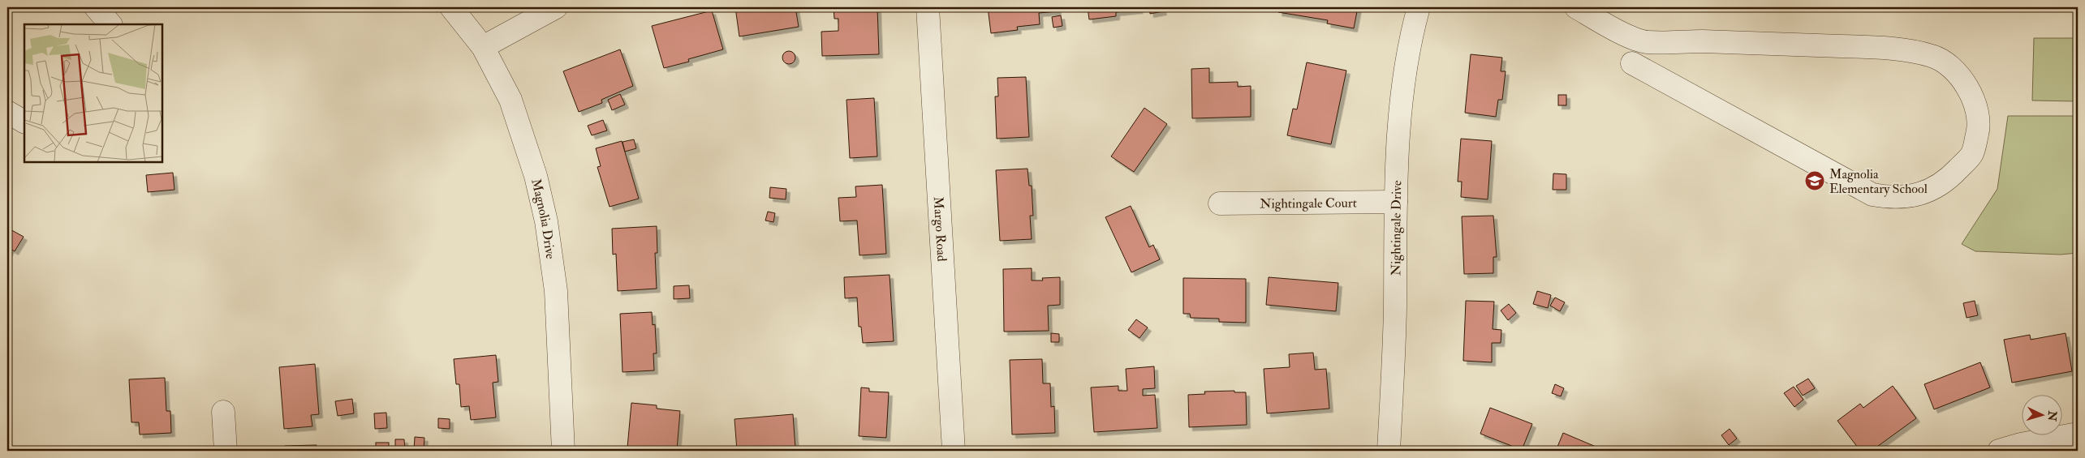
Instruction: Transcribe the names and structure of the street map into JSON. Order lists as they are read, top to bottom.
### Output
{
  "streets": {
    "street": [
      "Nightingale Court",
      "Magnolia Drive",
      "Nightingale Drive",
      "Margo Road"
    ]
  },
  "crossings": [
    ["Nightingale Court", "Nightingale Drive"]
  ],
  "places": {
    "school or university": ["Magnolia Elementary School"]
  },
  "north": "right"
}
